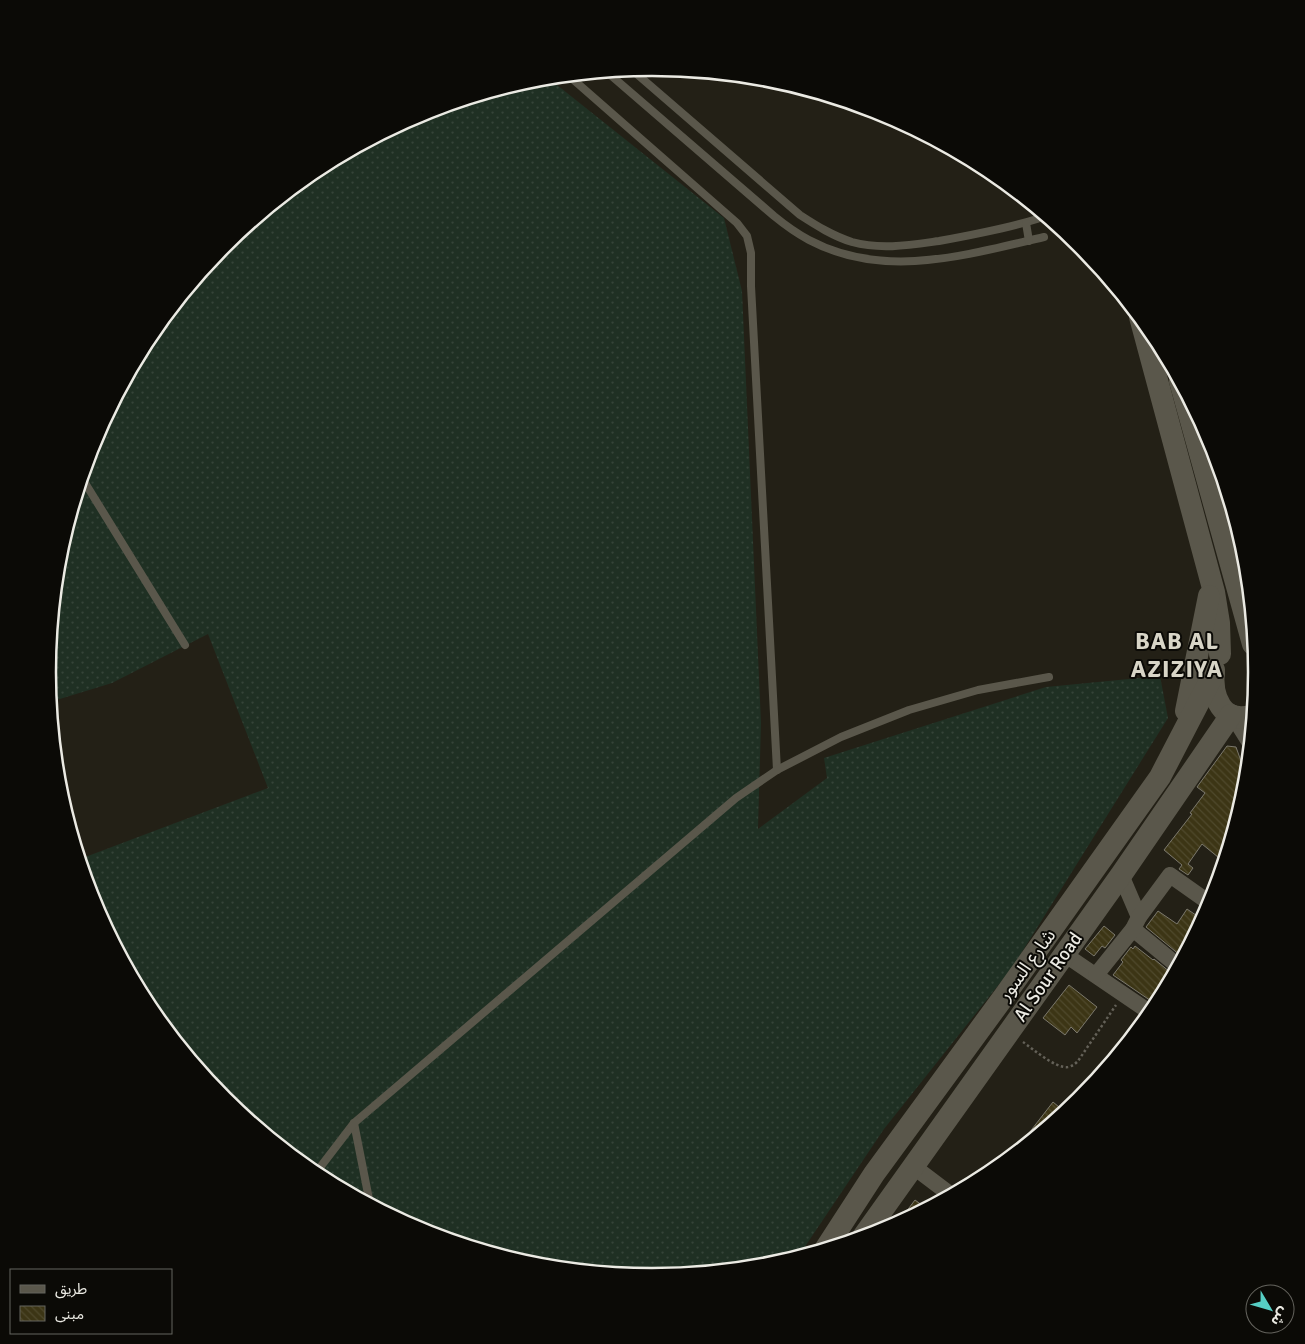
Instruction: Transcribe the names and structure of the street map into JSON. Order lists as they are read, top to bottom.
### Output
{
  "streets": {
    "main road": ["شارع السور", "Al Sour Road"]
  },
  "districts": ["BAB AL AZIZIYA"],
  "legend": ["طريق", "مبنى"],
  "north": "bottom right"
}
